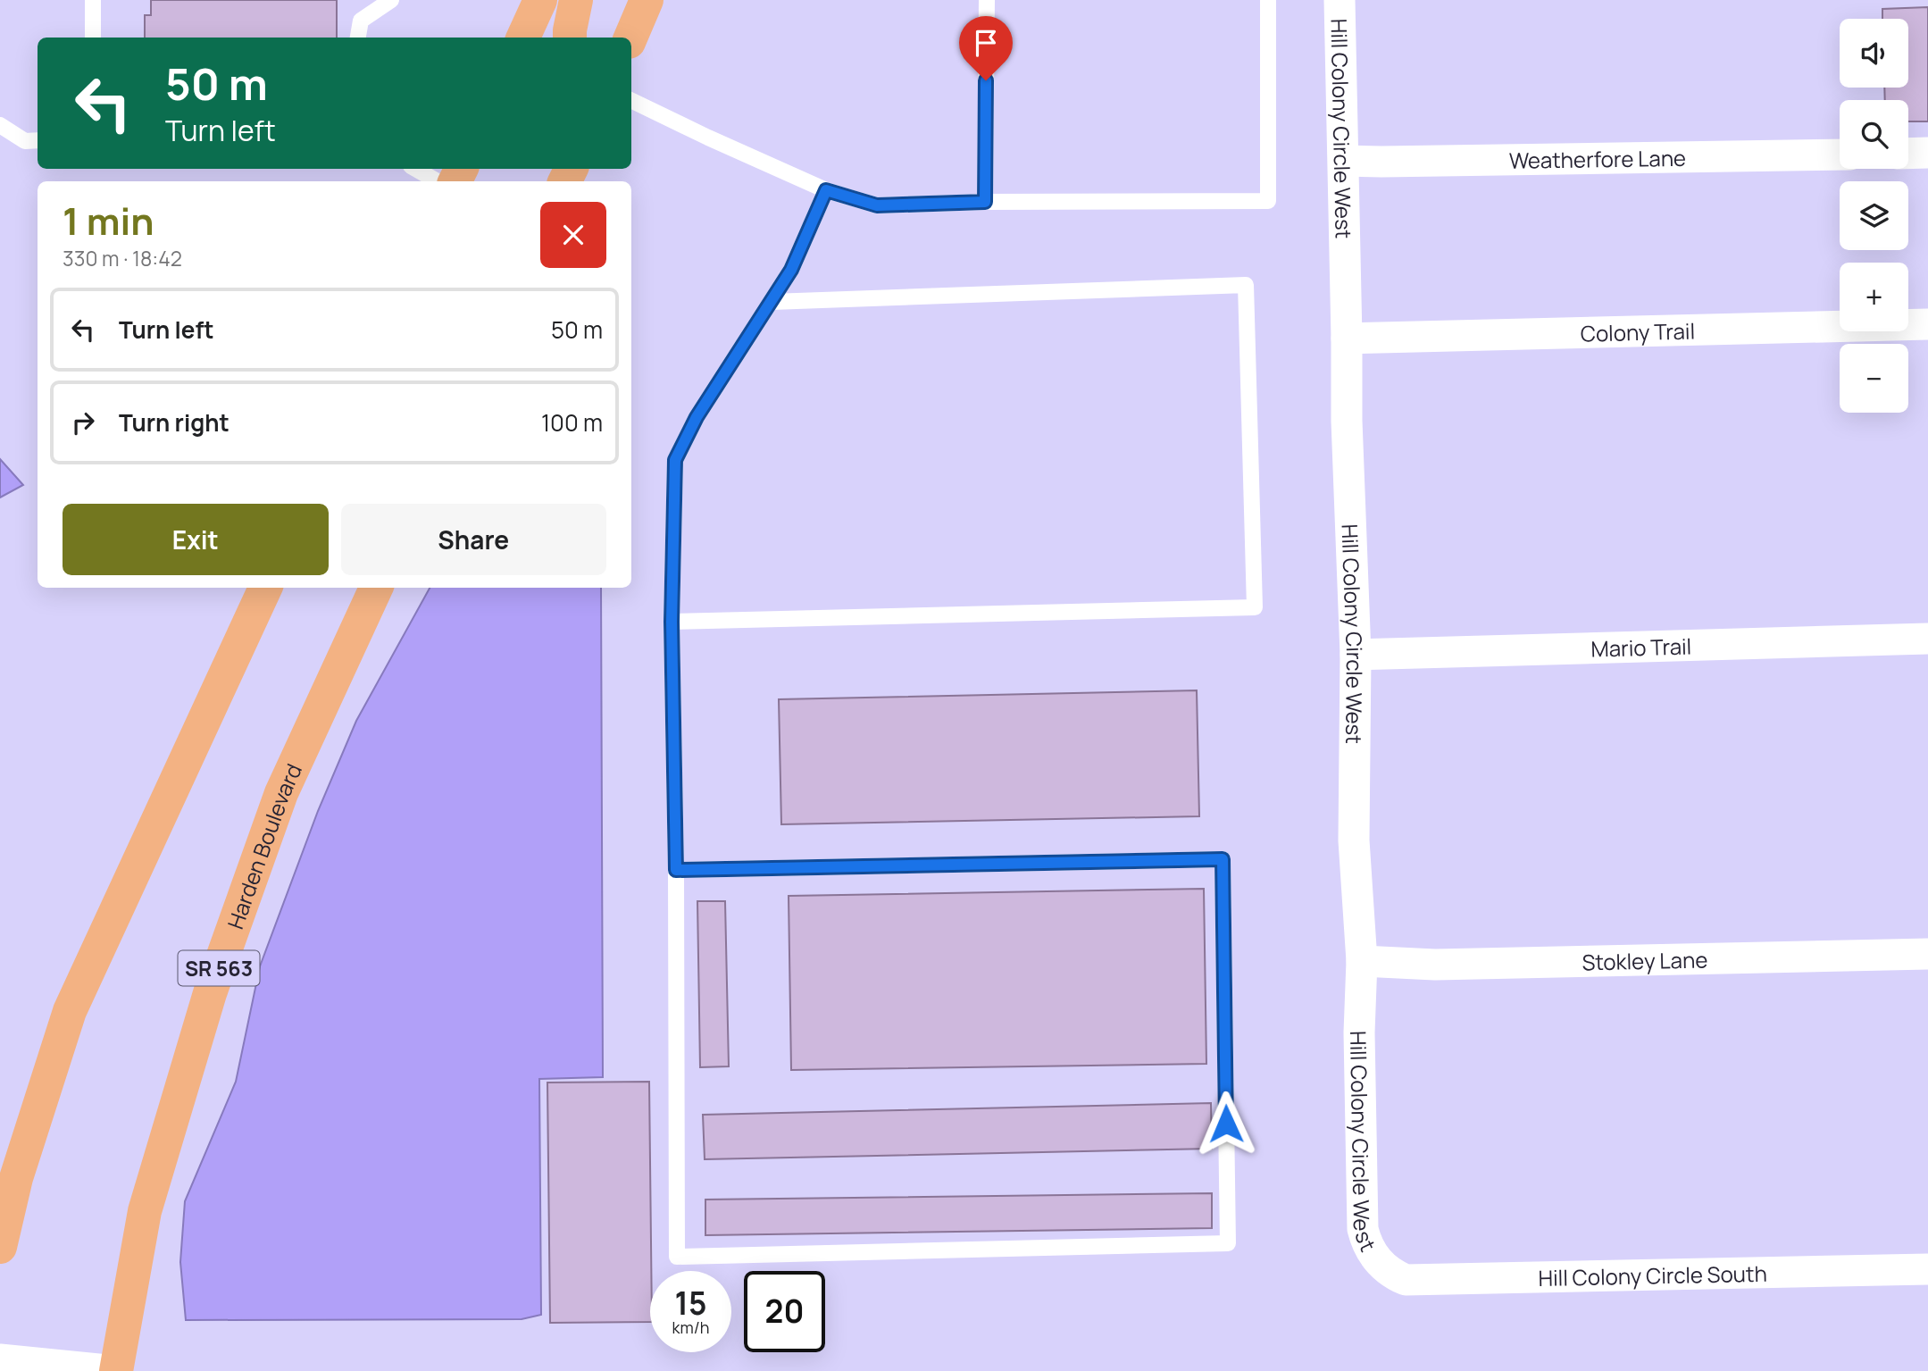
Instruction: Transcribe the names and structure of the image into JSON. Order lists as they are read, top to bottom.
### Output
{
  "streets": {
    "main road": ["Harden Boulevard", "SR 563"],
    "street": [
      "Hill Colony Circle West",
      "Weatherfore Lane",
      "Colony Trail",
      "Mario Trail",
      "Stokley Lane",
      "Hill Colony Circle South"
    ]
  },
  "crossings": [
    ["Hill Colony Circle West", "Weatherfore Lane"],
    ["Hill Colony Circle West", "Colony Trail"],
    ["Hill Colony Circle West", "Mario Trail"],
    ["Hill Colony Circle West", "Stokley Lane"],
    ["Hill Colony Circle West", "Hill Colony Circle South"]
  ],
  "page": {
    "map_buttons": ["+", "−"],
    "turn": ["50 m", "Turn left"],
    "heading": ["1 min", "330 m · 18:42"],
    "list": [
      {
        "name": "Turn left",
        "value": "50 m"
      },
      {
        "name": "Turn right",
        "value": "100 m"
      }
    ],
    "buttons": ["Exit", "Share"],
    "speed": "15 km/h",
    "limit": "20"
  }
}
